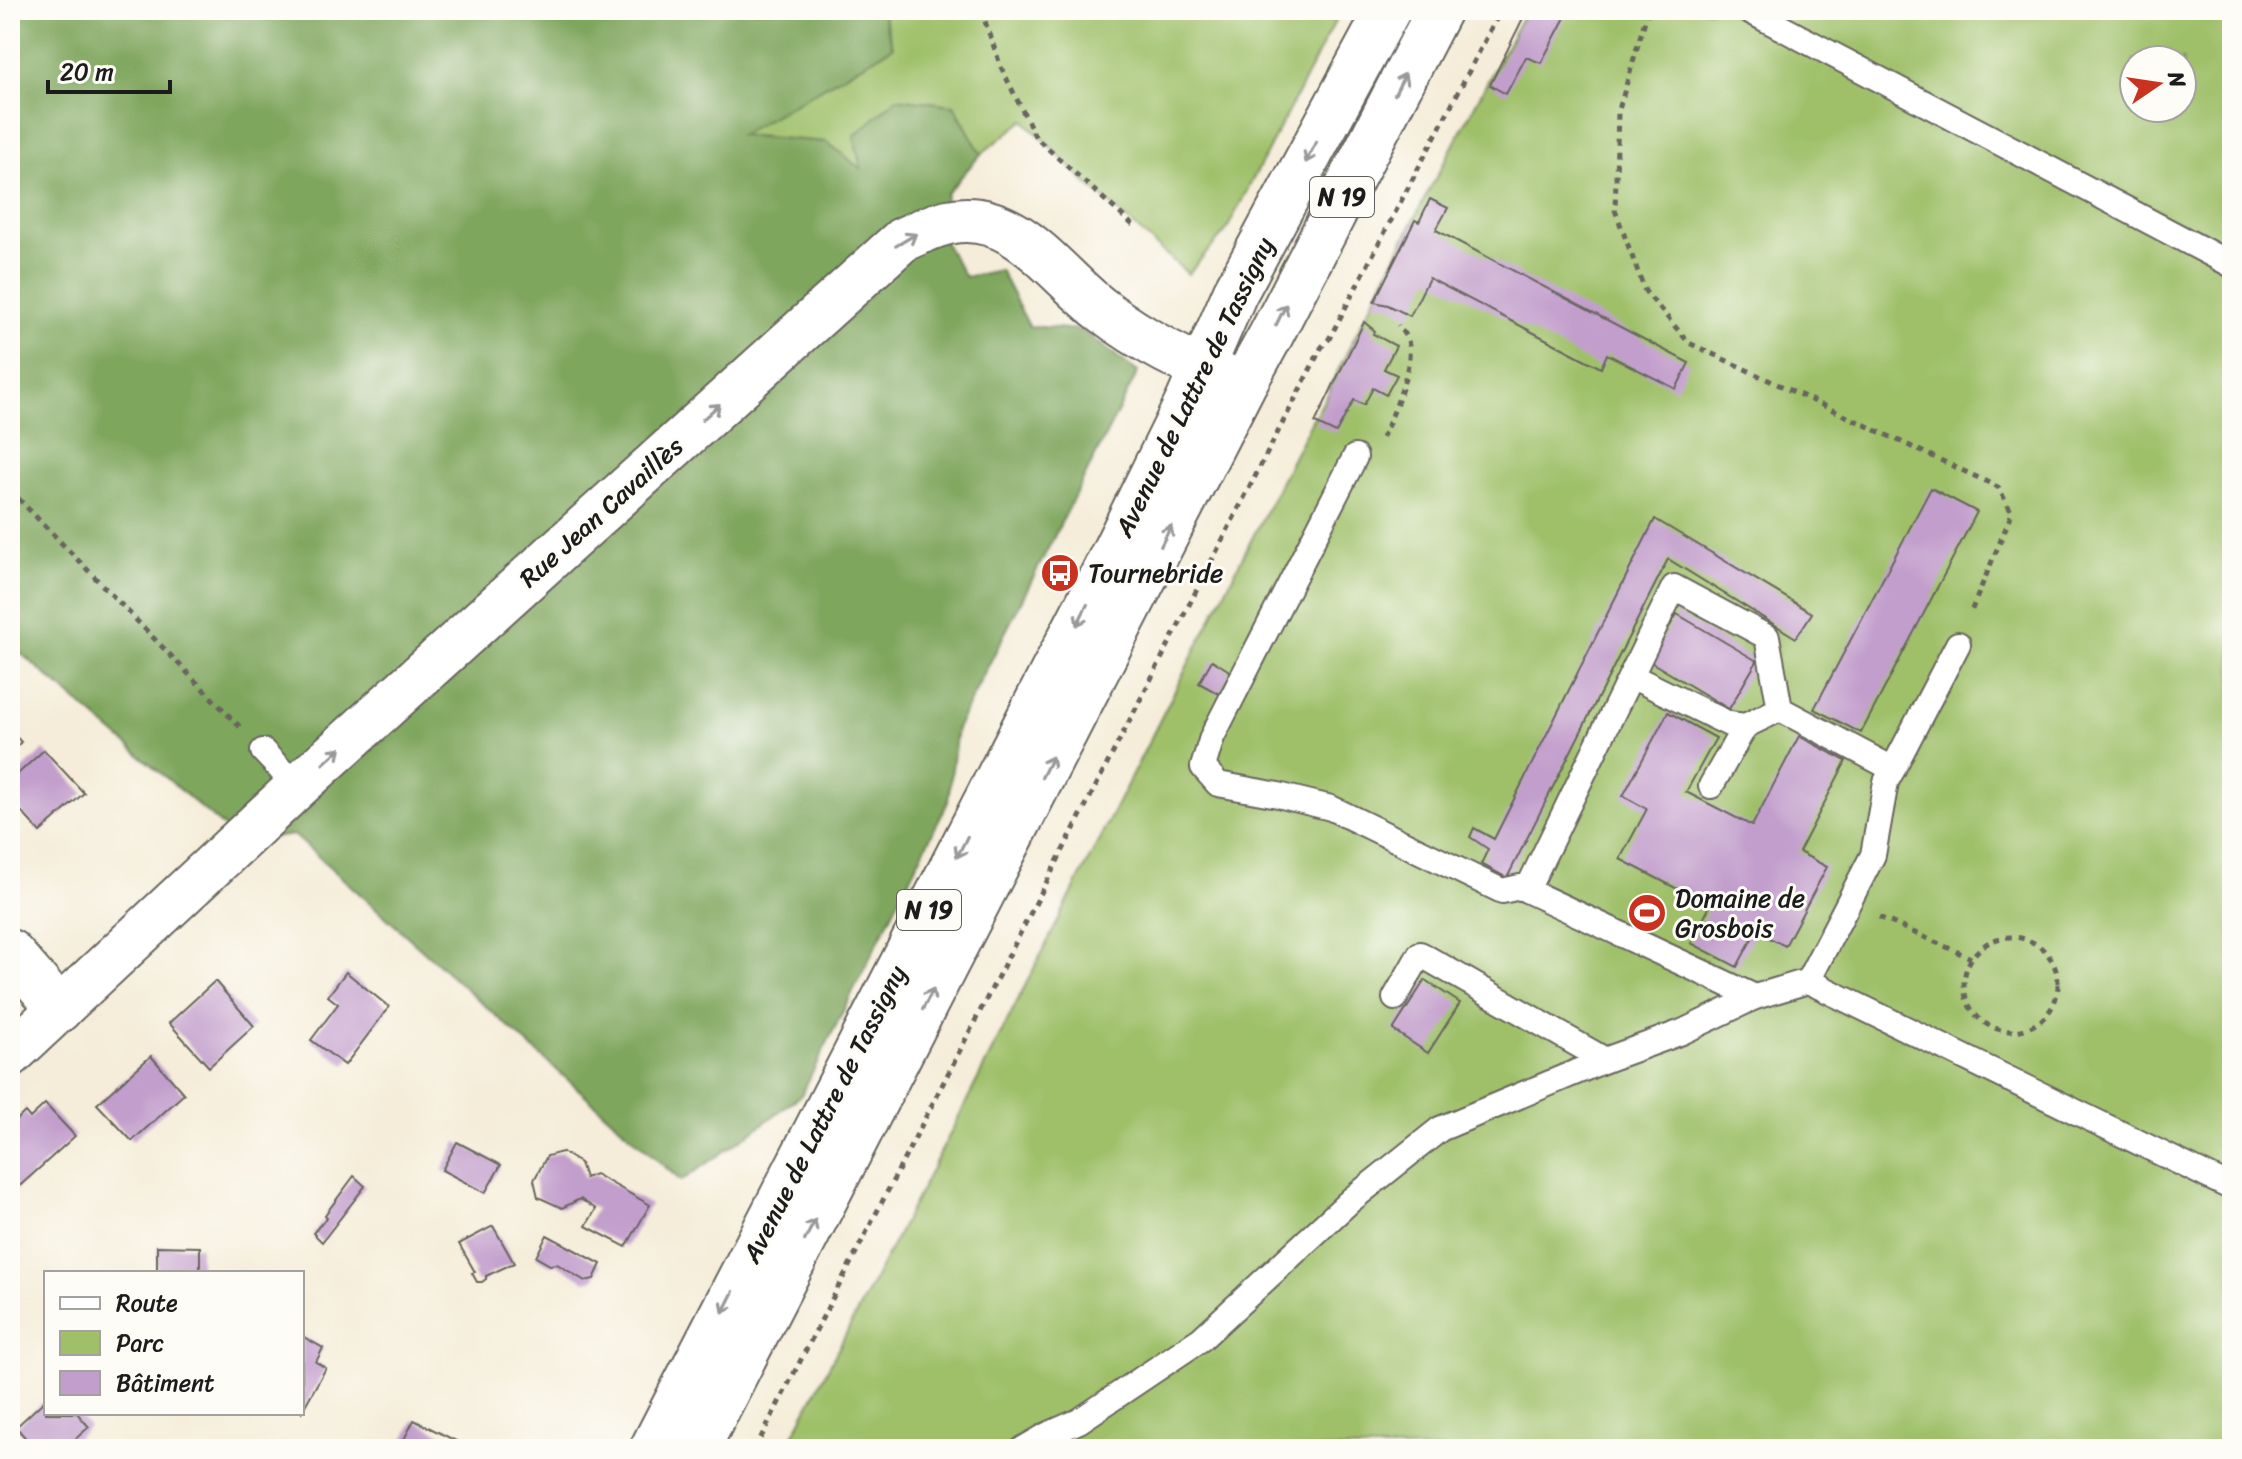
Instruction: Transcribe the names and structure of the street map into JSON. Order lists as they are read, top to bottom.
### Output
{
  "streets": {
    "main road": ["N 19", "Avenue de Lattre de Tassigny", "Rue Jean Cavaillès"]
  },
  "crossings": [
    ["N 19", "Rue Jean Cavaillès"],
    ["Avenue de Lattre de Tassigny", "Rue Jean Cavaillès"]
  ],
  "one_way": ["Rue Jean Cavaillès"],
  "places": {
    "bus stop": ["Tournebride"],
    "sports": ["Domaine de Grosbois"]
  },
  "legend": ["Route", "Parc", "Bâtiment"],
  "scale_bar": "20 m",
  "north": "right"
}
